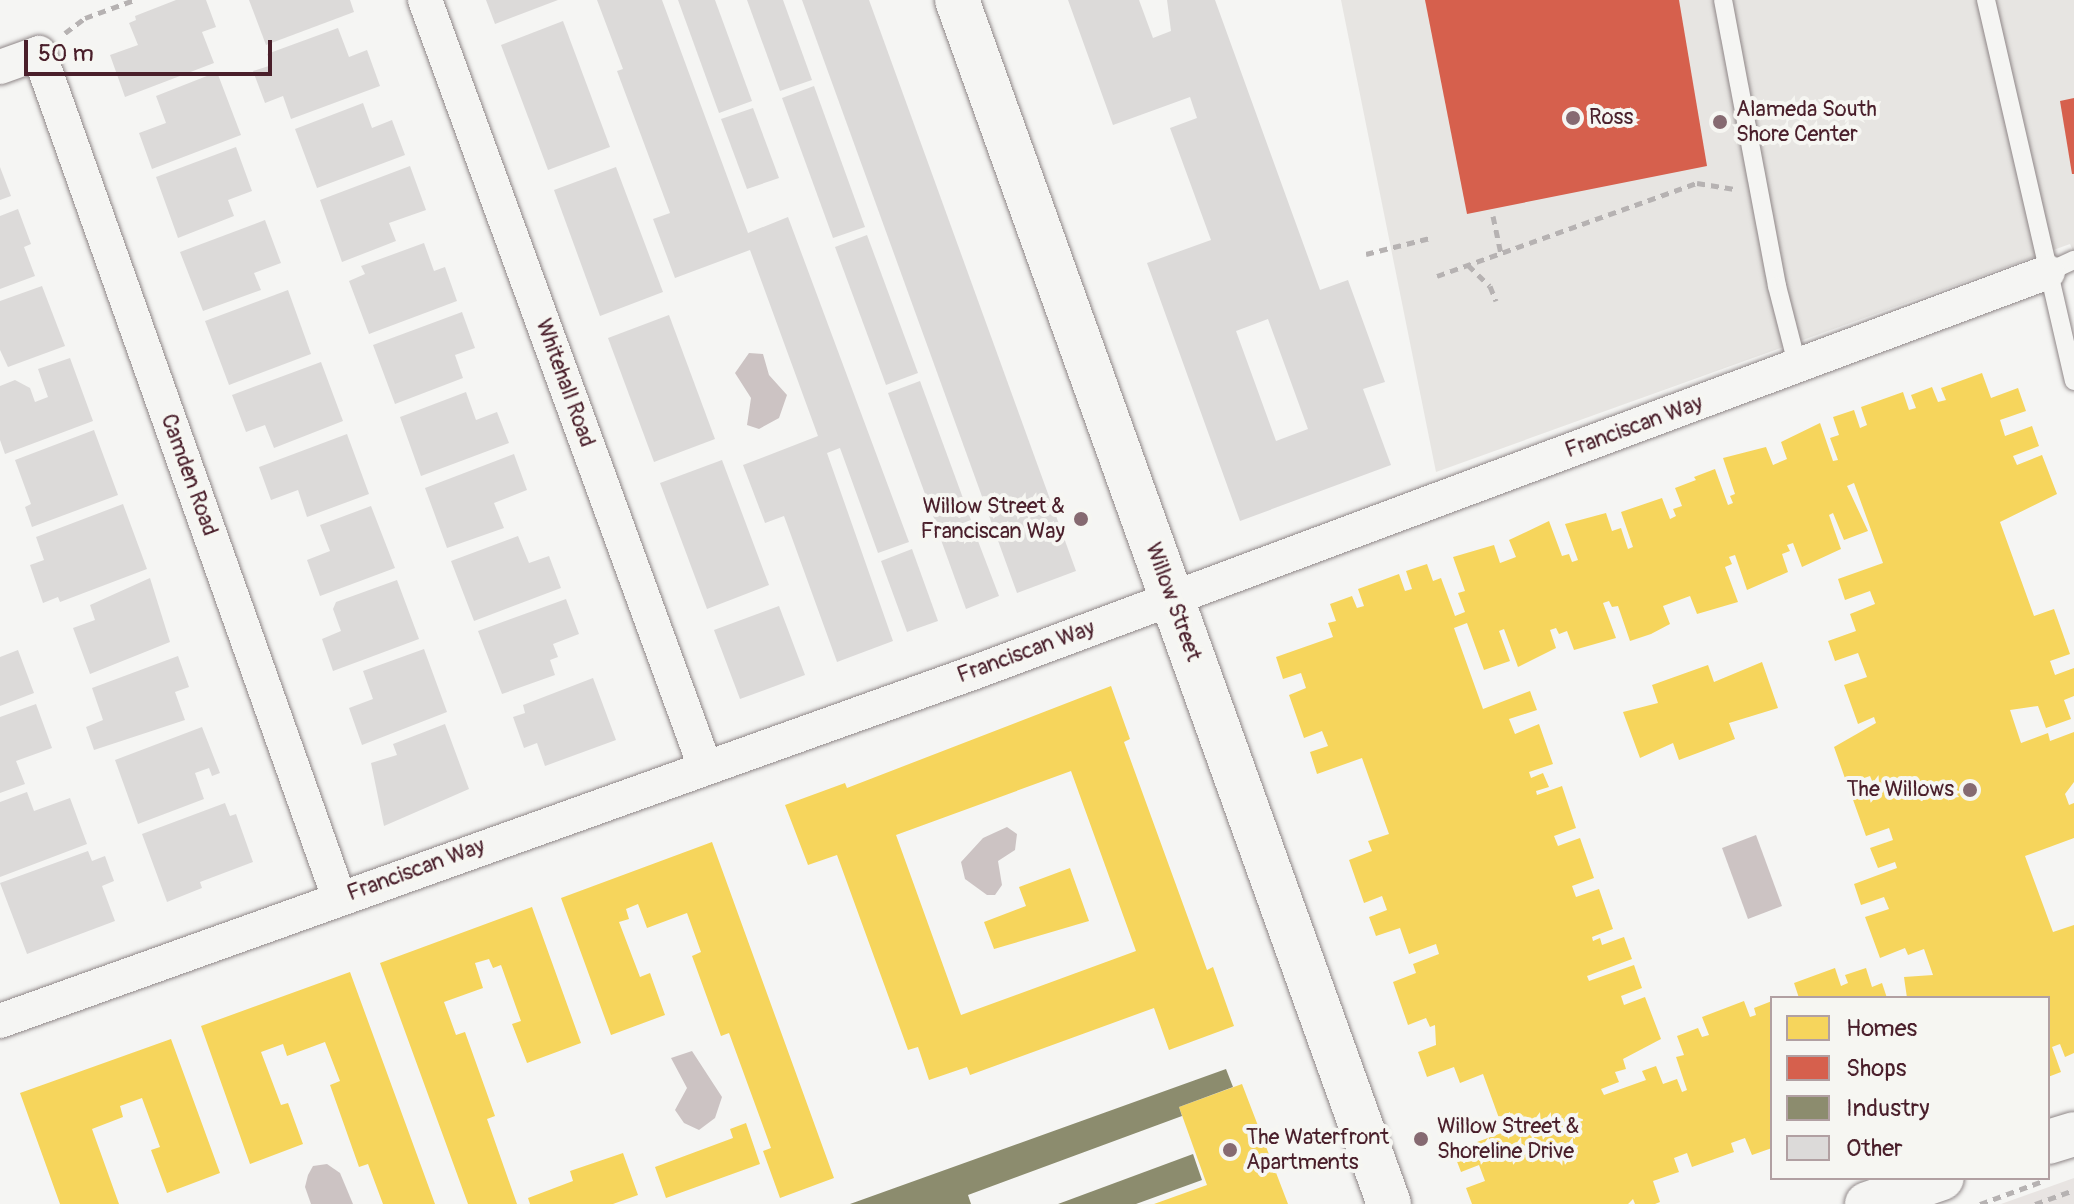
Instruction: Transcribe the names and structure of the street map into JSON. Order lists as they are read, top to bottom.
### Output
{
  "streets": {
    "street": [
      "Whitehall Road",
      "Franciscan Way",
      "Camden Road",
      "Willow Street"
    ]
  },
  "crossings": [
    ["Whitehall Road", "Franciscan Way"],
    ["Franciscan Way", "Camden Road"],
    ["Franciscan Way", "Willow Street"]
  ],
  "places": [
    "Ross",
    "Alameda South Shore Center",
    "Willow Street & Franciscan Way",
    "The Willows",
    "Willow Street & Shoreline Drive",
    "The Waterfront Apartments"
  ],
  "legend": [
    "Homes",
    "Shops",
    "Industry",
    "Other"
  ],
  "scale_bar": "50 m"
}
